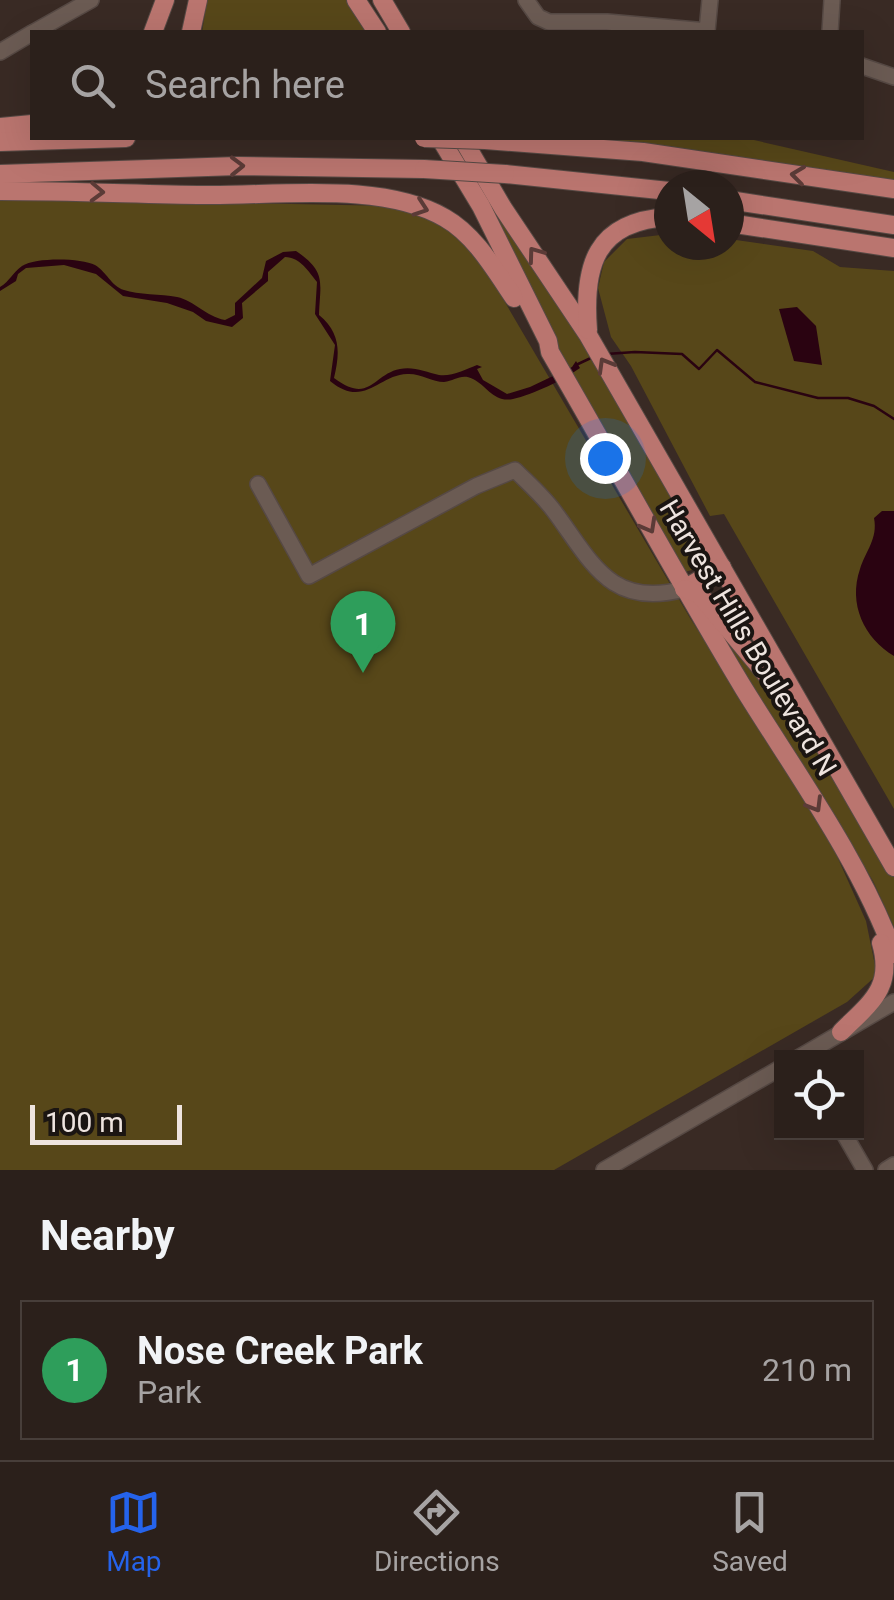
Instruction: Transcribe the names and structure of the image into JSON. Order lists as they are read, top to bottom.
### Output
{
  "streets": {
    "main road": ["Harvest Hills Boulevard N"]
  },
  "scale_bar": "100 m",
  "north": "bottom right",
  "page": {
    "search": "Search here",
    "pins": "1",
    "scale": "100 m",
    "heading": "Nearby",
    "list": [
      {
        "mark": "1",
        "name": "Nose Creek Park",
        "note": "Park",
        "value": "210 m"
      }
    ],
    "nav": ["Map", "Directions", "Saved"]
  }
}
